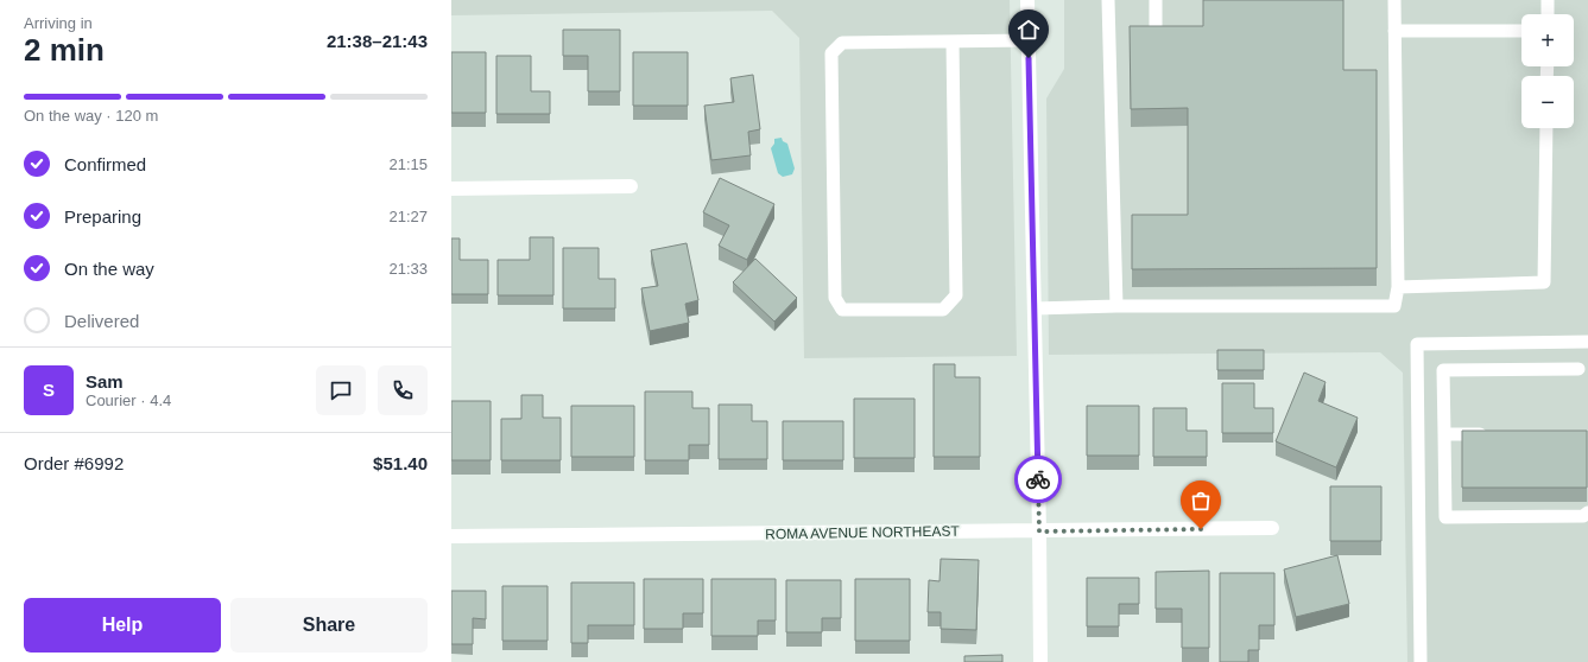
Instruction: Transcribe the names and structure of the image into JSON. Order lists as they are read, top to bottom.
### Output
{
  "streets": {
    "street": ["ROMA AVENUE NORTHEAST"]
  },
  "page": {
    "heading": ["2 min", "Arriving in", "21:38–21:43"],
    "panel": [
      "Sam",
      "Courier · 4.4",
      "Order #6992",
      "$51.40"
    ],
    "map_buttons": ["+", "−"],
    "bar": "On the way · 120 m",
    "list": [
      ["Confirmed", "21:15"],
      ["Preparing", "21:27"],
      ["On the way", "21:33"],
      "Delivered"
    ],
    "round": "S",
    "buttons": ["Help", "Share"]
  }
}
